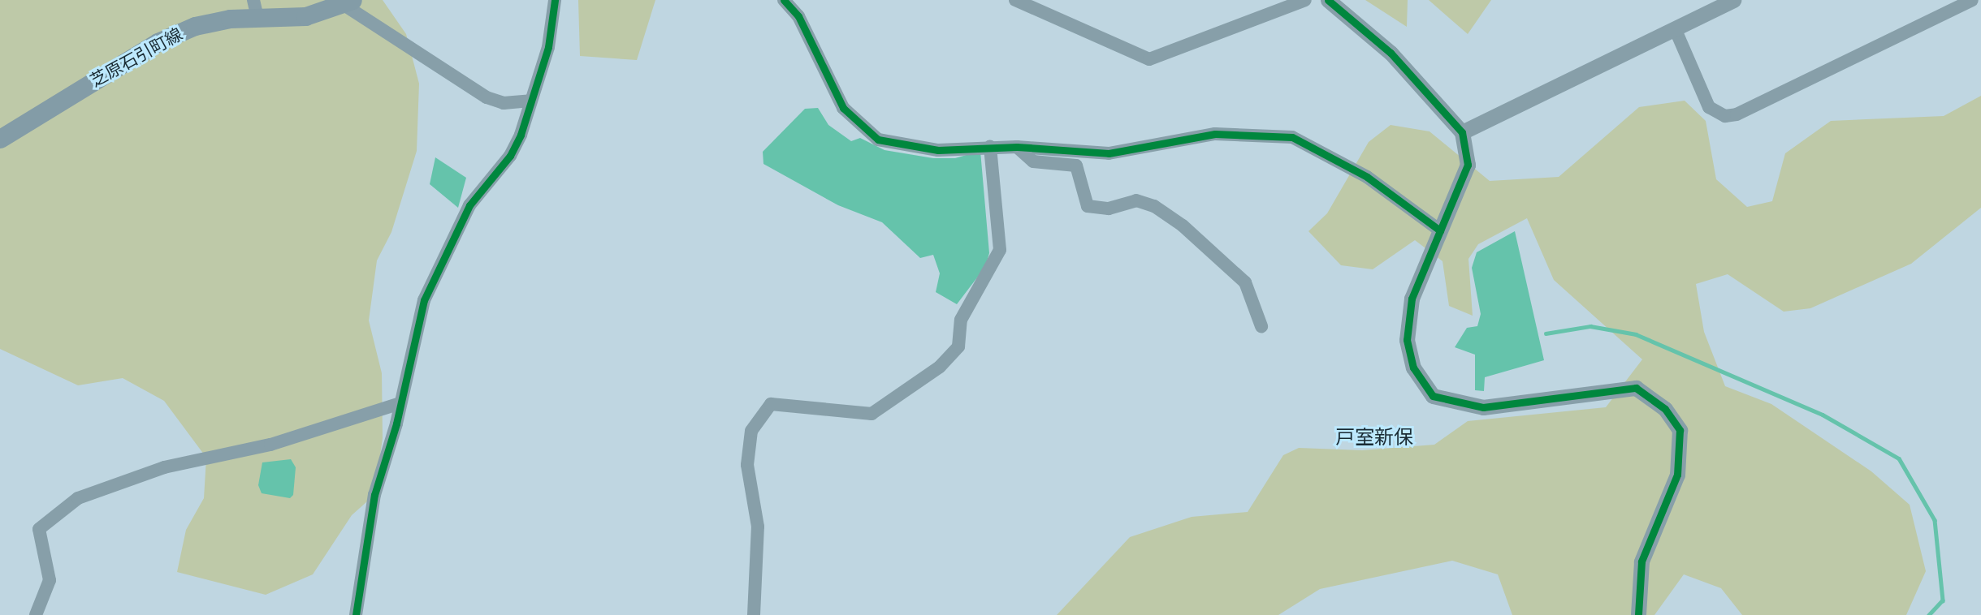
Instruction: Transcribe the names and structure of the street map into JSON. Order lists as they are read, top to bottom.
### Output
{
  "streets": {
    "main road": ["芝原石引町線"]
  },
  "districts": ["戸室新保"]
}
